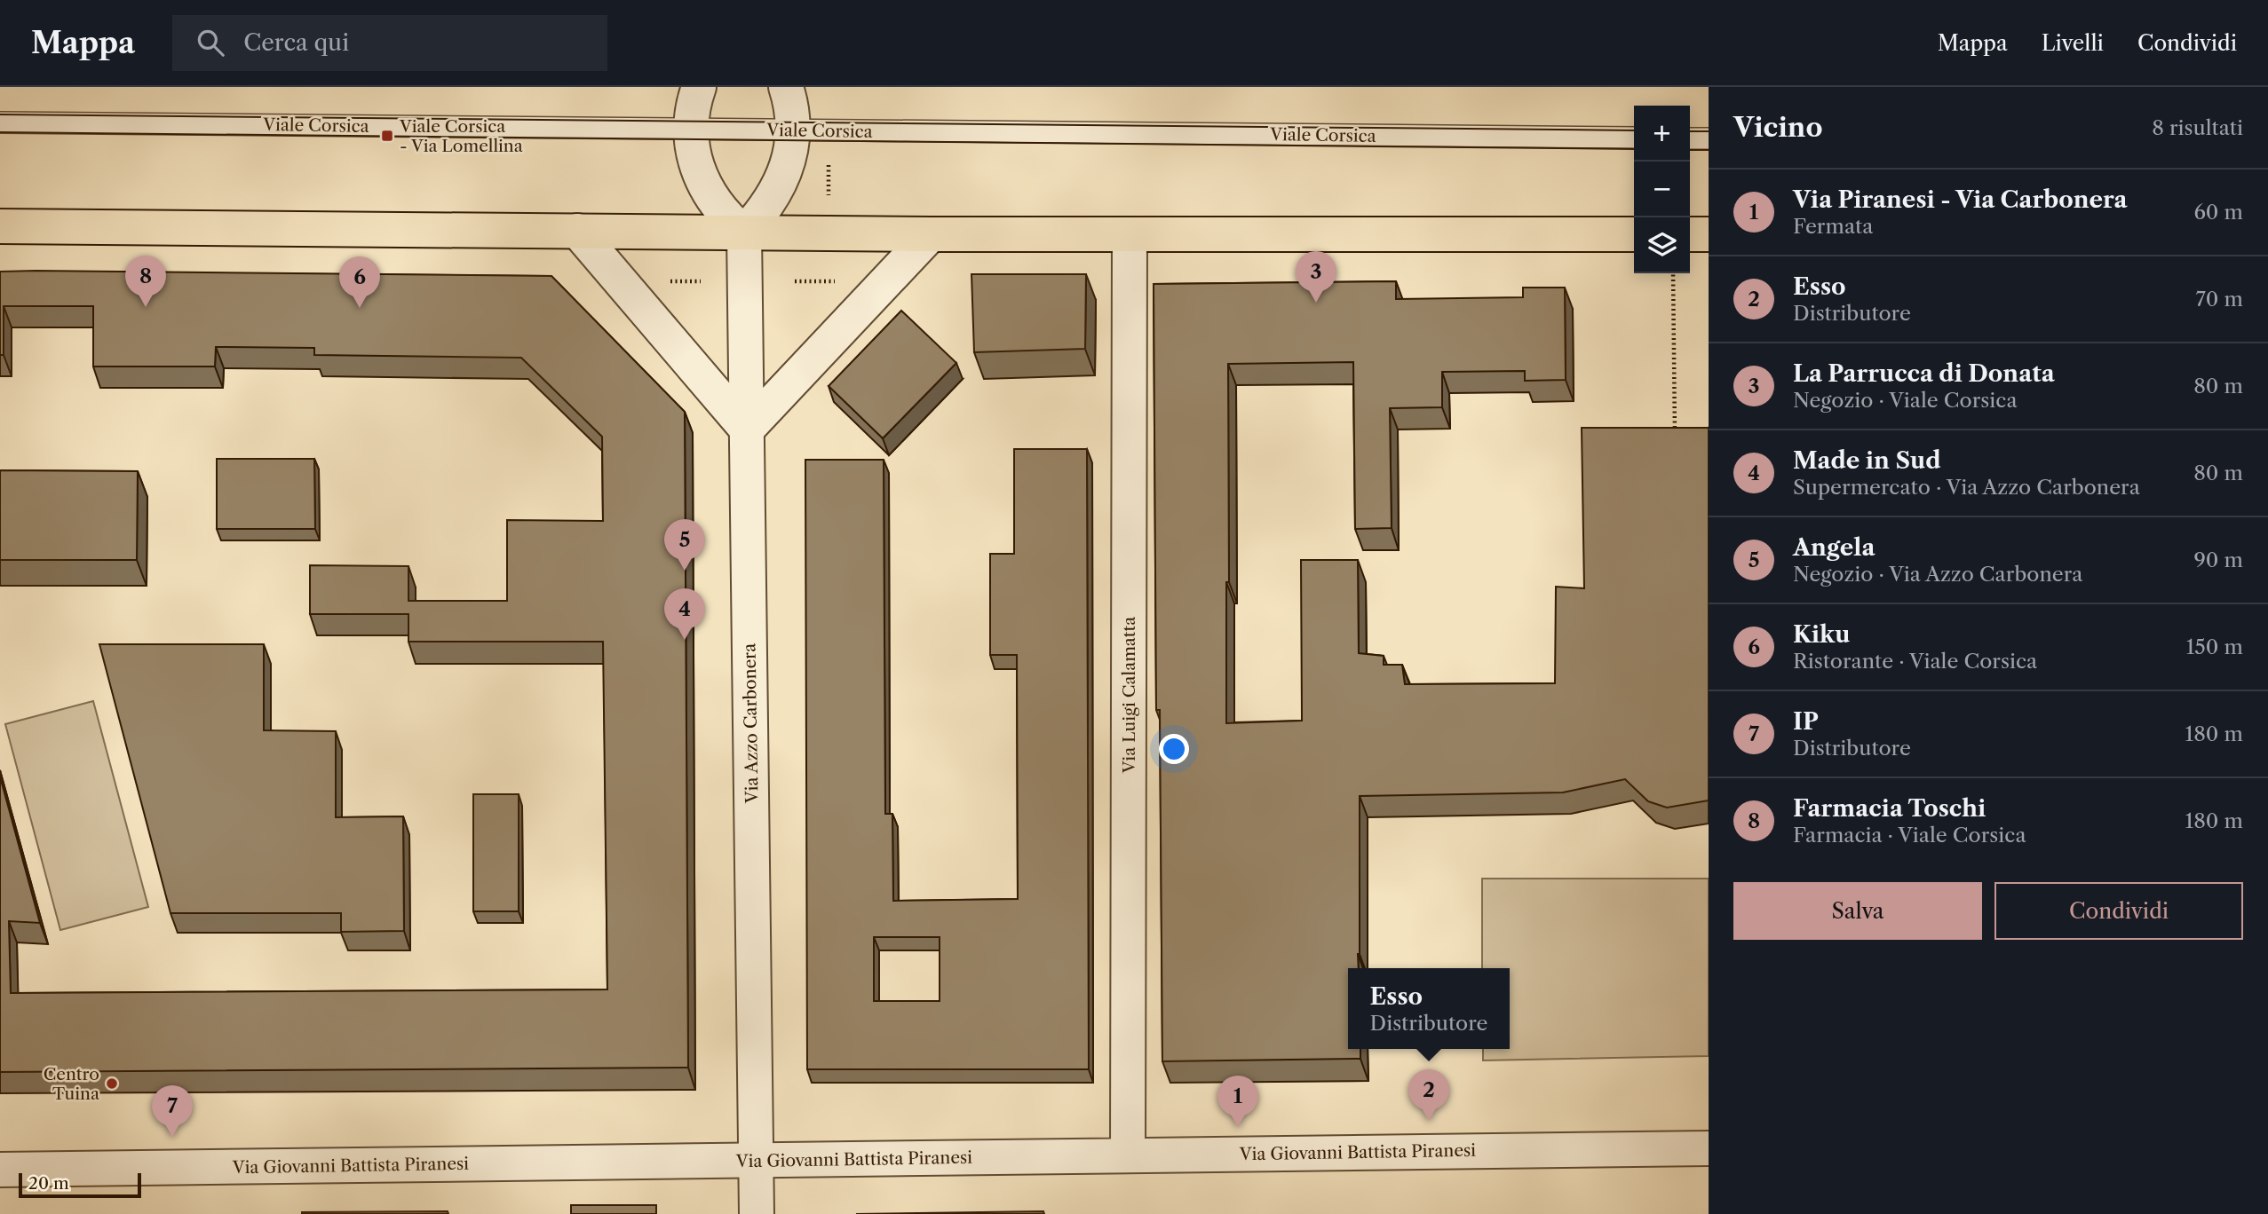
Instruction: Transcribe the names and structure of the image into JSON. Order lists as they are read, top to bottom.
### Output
{
  "streets": {
    "street": ["Via Luigi Calamatta", "Via Azzo Carbonera", "Via Giovanni Battista Piranesi"],
    "lane": ["Viale Corsica"]
  },
  "crossings": [
    ["Via Luigi Calamatta", "Via Giovanni Battista Piranesi"],
    ["Via Azzo Carbonera", "Via Giovanni Battista Piranesi"]
  ],
  "places": {
    "transit": ["Viale Corsica - Via Lomellina"],
    "other": ["Centro Tuina"]
  },
  "scale_bar": "20 m",
  "page": {
    "header": "Mappa",
    "search": "Cerca qui",
    "nav": ["Mappa", "Livelli", "Condividi"],
    "heading": ["Vicino", "8 risultati"],
    "map_buttons": ["+", "−"],
    "list": [
      {
        "mark": "1",
        "name": "Via Piranesi - Via Carbonera",
        "note": "Fermata",
        "value": "60 m"
      },
      {
        "mark": "2",
        "name": "Esso",
        "note": "Distributore",
        "value": "70 m"
      },
      {
        "mark": "3",
        "name": "La Parrucca di Donata",
        "note": "Negozio · Viale Corsica",
        "value": "80 m"
      },
      {
        "mark": "4",
        "name": "Made in Sud",
        "note": "Supermercato · Via Azzo Carbonera",
        "value": "80 m"
      },
      {
        "mark": "5",
        "name": "Angela",
        "note": "Negozio · Via Azzo Carbonera",
        "value": "90 m"
      },
      {
        "mark": "6",
        "name": "Kiku",
        "note": "Ristorante · Viale Corsica",
        "value": "150 m"
      },
      {
        "mark": "7",
        "name": "IP",
        "note": "Distributore",
        "value": "180 m"
      },
      {
        "mark": "8",
        "name": "Farmacia Toschi",
        "note": "Farmacia · Viale Corsica",
        "value": "180 m"
      }
    ],
    "pins": [
      "3",
      "8",
      "6",
      "5",
      "4",
      "2",
      "1",
      "7"
    ],
    "buttons": ["Salva", "Condividi"],
    "popup": ["Esso", "Distributore"],
    "scale": "20 m"
  }
}
